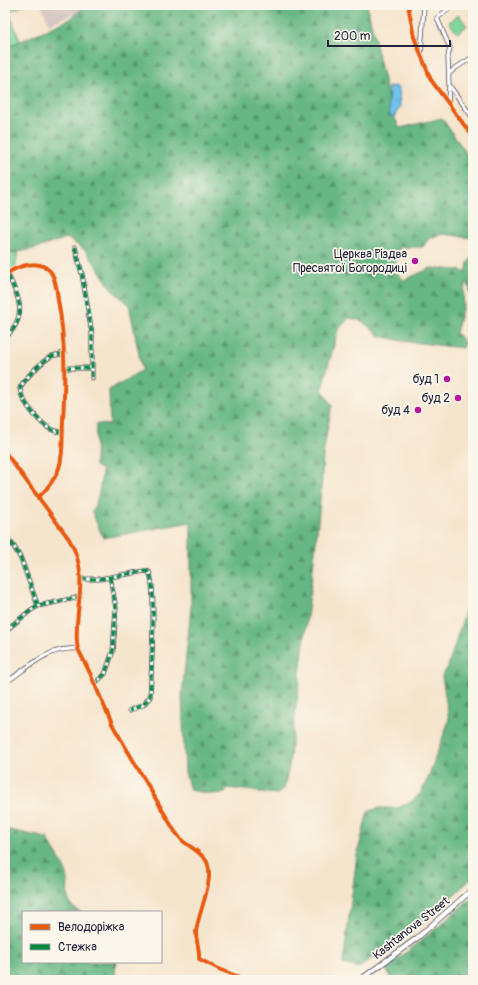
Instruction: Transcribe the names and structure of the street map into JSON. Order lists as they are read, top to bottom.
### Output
{
  "streets": {
    "main road": ["Kashtanova Street"]
  },
  "places": [
    "Церква Різдва Пресвятої Богородиці",
    "буд 1",
    "буд 2",
    "буд 4"
  ],
  "legend": ["Велодоріжка", "Стежка"],
  "scale_bar": "200 m"
}
